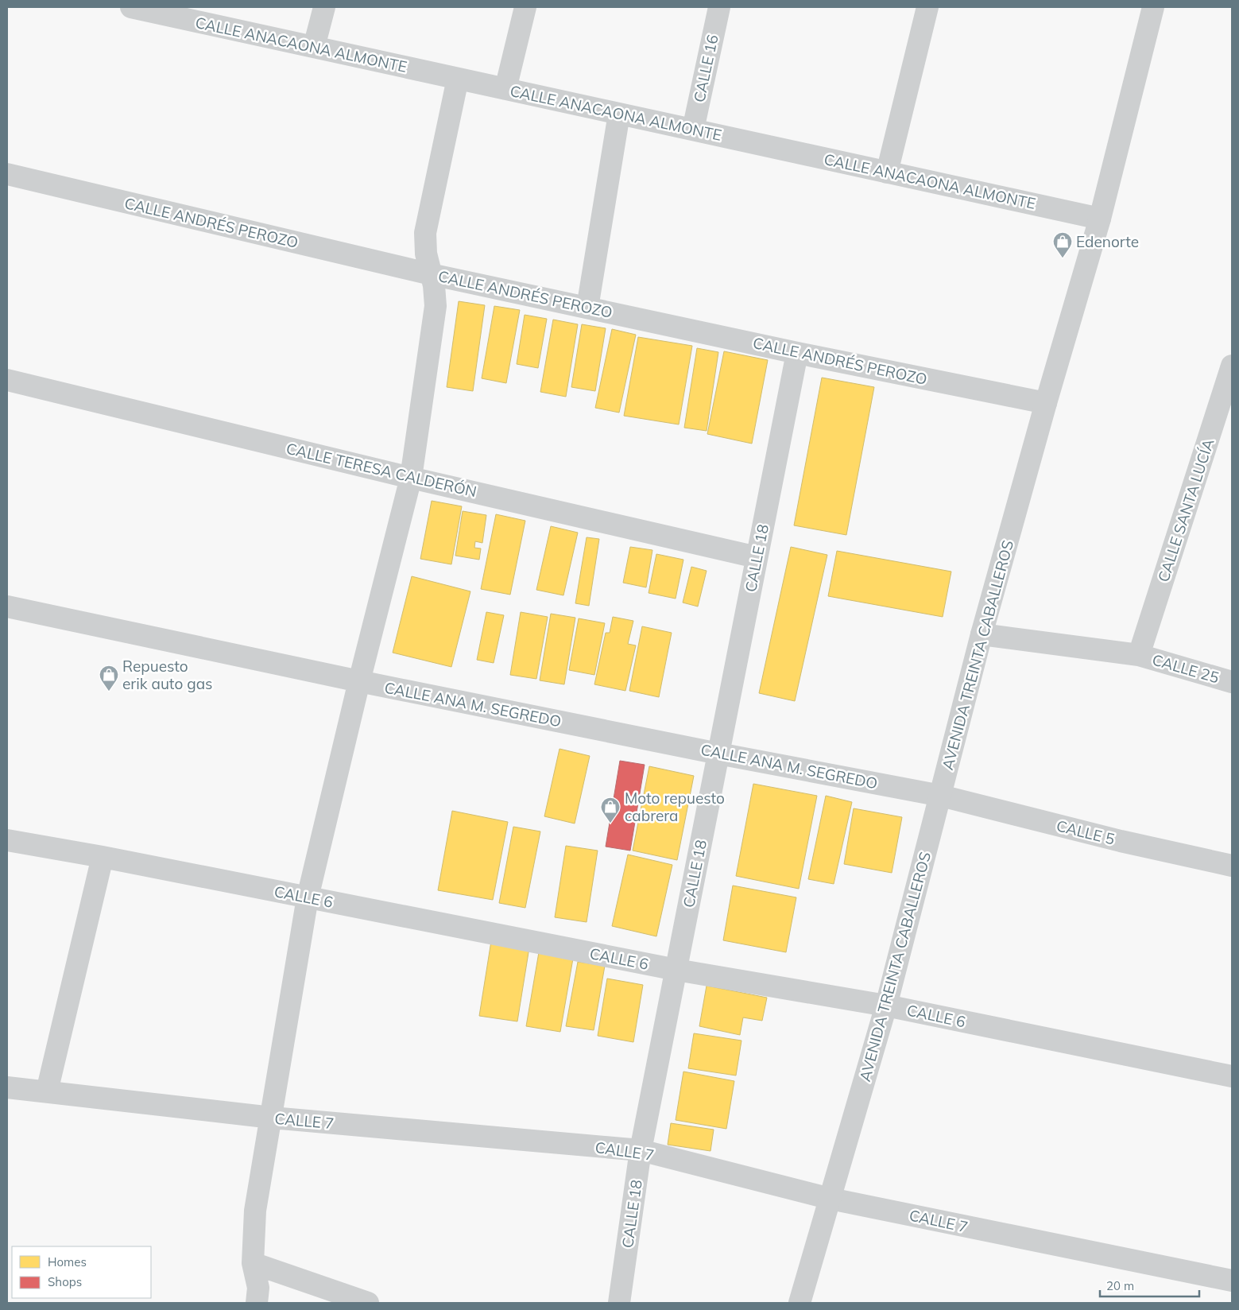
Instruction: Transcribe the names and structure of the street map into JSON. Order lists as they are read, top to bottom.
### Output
{
  "streets": {
    "street": [
      "CALLE ANACAONA ALMONTE",
      "CALLE 16",
      "CALLE ANDRÉS PEROZO",
      "CALLE TERESA CALDERÓN",
      "CALLE SANTA LUCÍA",
      "CALLE 18",
      "AVENIDA TREINTA CABALLEROS",
      "CALLE 25",
      "CALLE ANA M. SEGREDO",
      "CALLE 5",
      "CALLE 6",
      "CALLE 7"
    ]
  },
  "crossings": [
    ["CALLE ANACAONA ALMONTE", "CALLE 16"],
    ["CALLE ANACAONA ALMONTE", "AVENIDA TREINTA CABALLEROS"],
    ["CALLE ANDRÉS PEROZO", "CALLE 18"],
    ["CALLE ANDRÉS PEROZO", "AVENIDA TREINTA CABALLEROS"],
    ["CALLE TERESA CALDERÓN", "CALLE 18"],
    ["CALLE SANTA LUCÍA", "CALLE 25"],
    ["CALLE 18", "CALLE ANA M. SEGREDO"],
    ["CALLE 18", "CALLE 6"],
    ["CALLE 18", "CALLE 7"],
    ["AVENIDA TREINTA CABALLEROS", "CALLE 25"],
    ["AVENIDA TREINTA CABALLEROS", "CALLE ANA M. SEGREDO"],
    ["AVENIDA TREINTA CABALLEROS", "CALLE 5"],
    ["AVENIDA TREINTA CABALLEROS", "CALLE 6"],
    ["AVENIDA TREINTA CABALLEROS", "CALLE 7"],
    ["CALLE ANA M. SEGREDO", "CALLE 5"]
  ],
  "places": {
    "shop": ["Edenorte", "Repuesto erik auto gas", "Moto repuesto cabrera"]
  },
  "legend": ["Homes", "Shops"],
  "scale_bar": "20 m"
}
